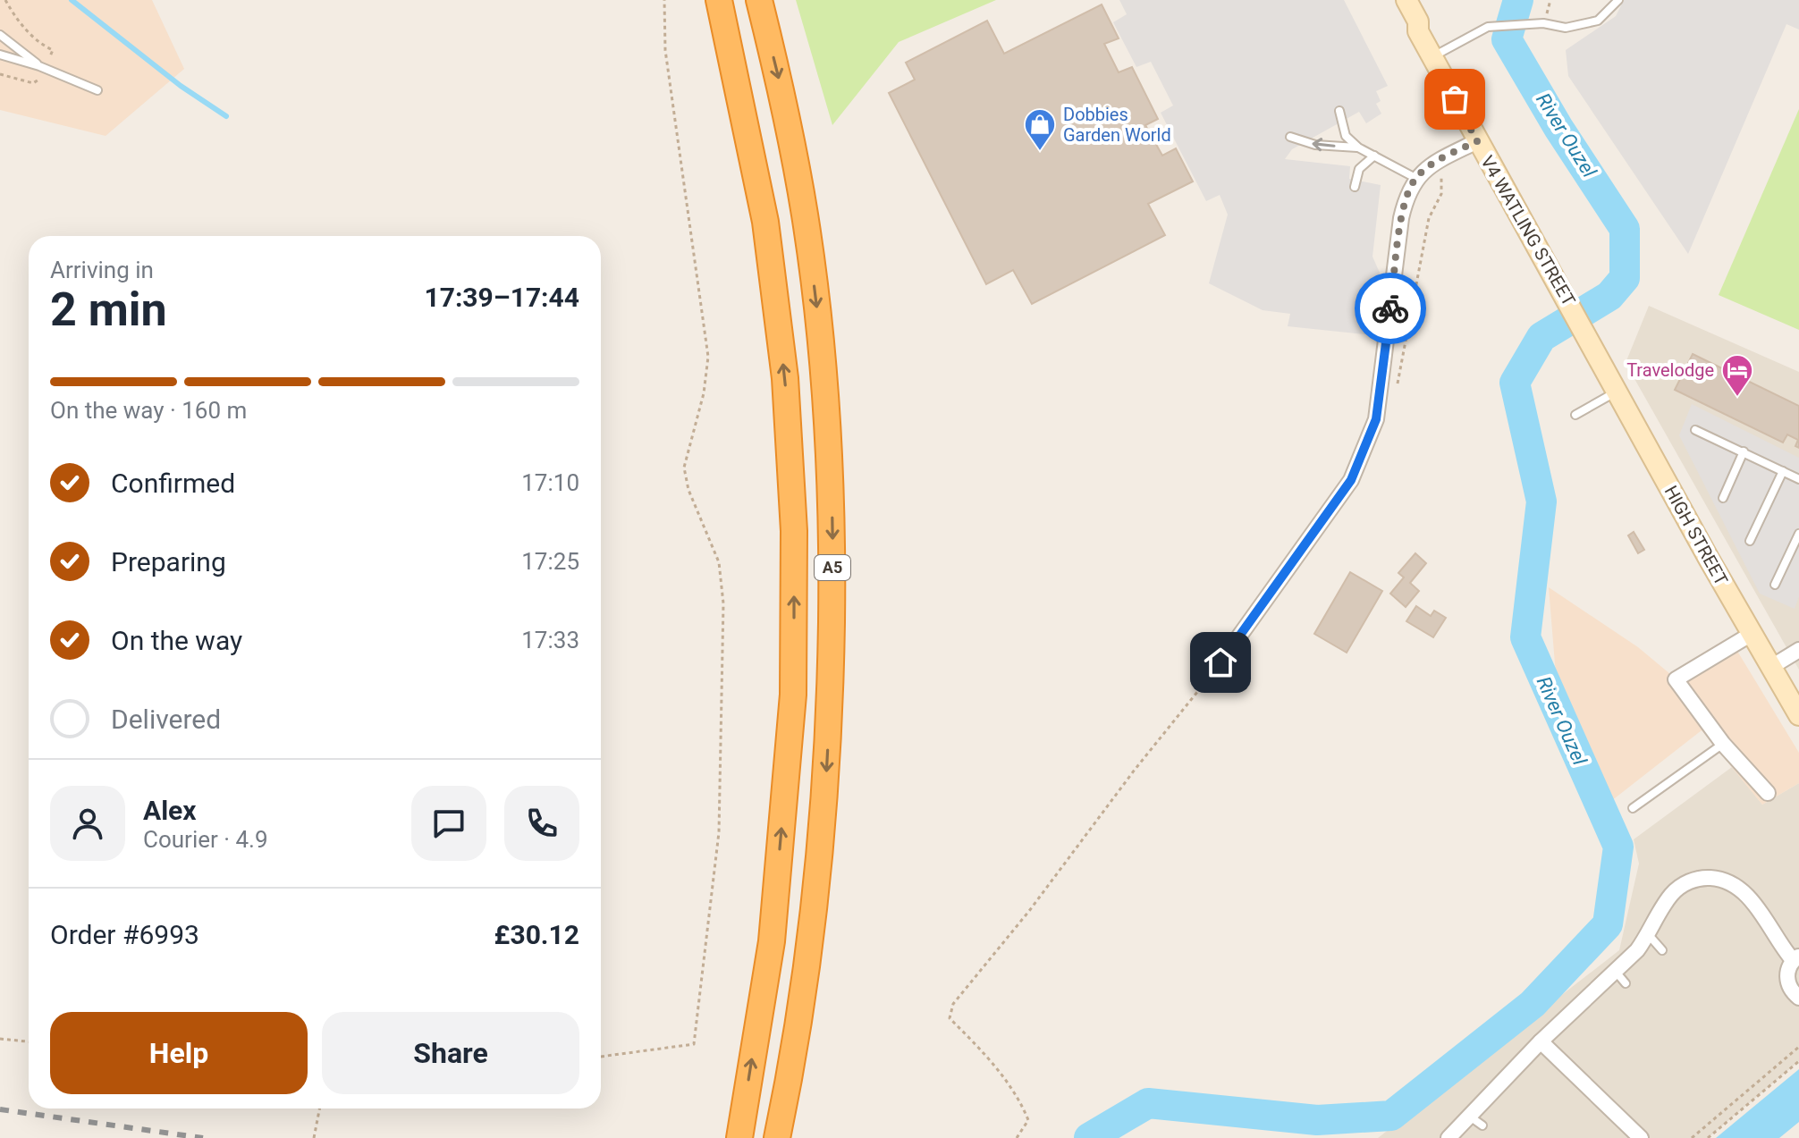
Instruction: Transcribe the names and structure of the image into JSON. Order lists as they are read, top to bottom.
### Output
{
  "streets": {
    "highway": ["A5"],
    "street": ["V4 WATLING STREET", "HIGH STREET"]
  },
  "crossings": [
    ["V4 WATLING STREET", "HIGH STREET"]
  ],
  "water": ["River Ouzel"],
  "places": {
    "shop": ["Dobbies Garden World"],
    "hotel": ["Travelodge"]
  },
  "page": {
    "heading": ["2 min", "Arriving in", "17:39–17:44"],
    "panel": [
      "Alex",
      "Courier · 4.9",
      "Order #6993",
      "£30.12"
    ],
    "bar": "On the way · 160 m",
    "list": [
      ["Confirmed", "17:10"],
      ["Preparing", "17:25"],
      ["On the way", "17:33"],
      "Delivered"
    ],
    "buttons": ["Help", "Share"]
  }
}
